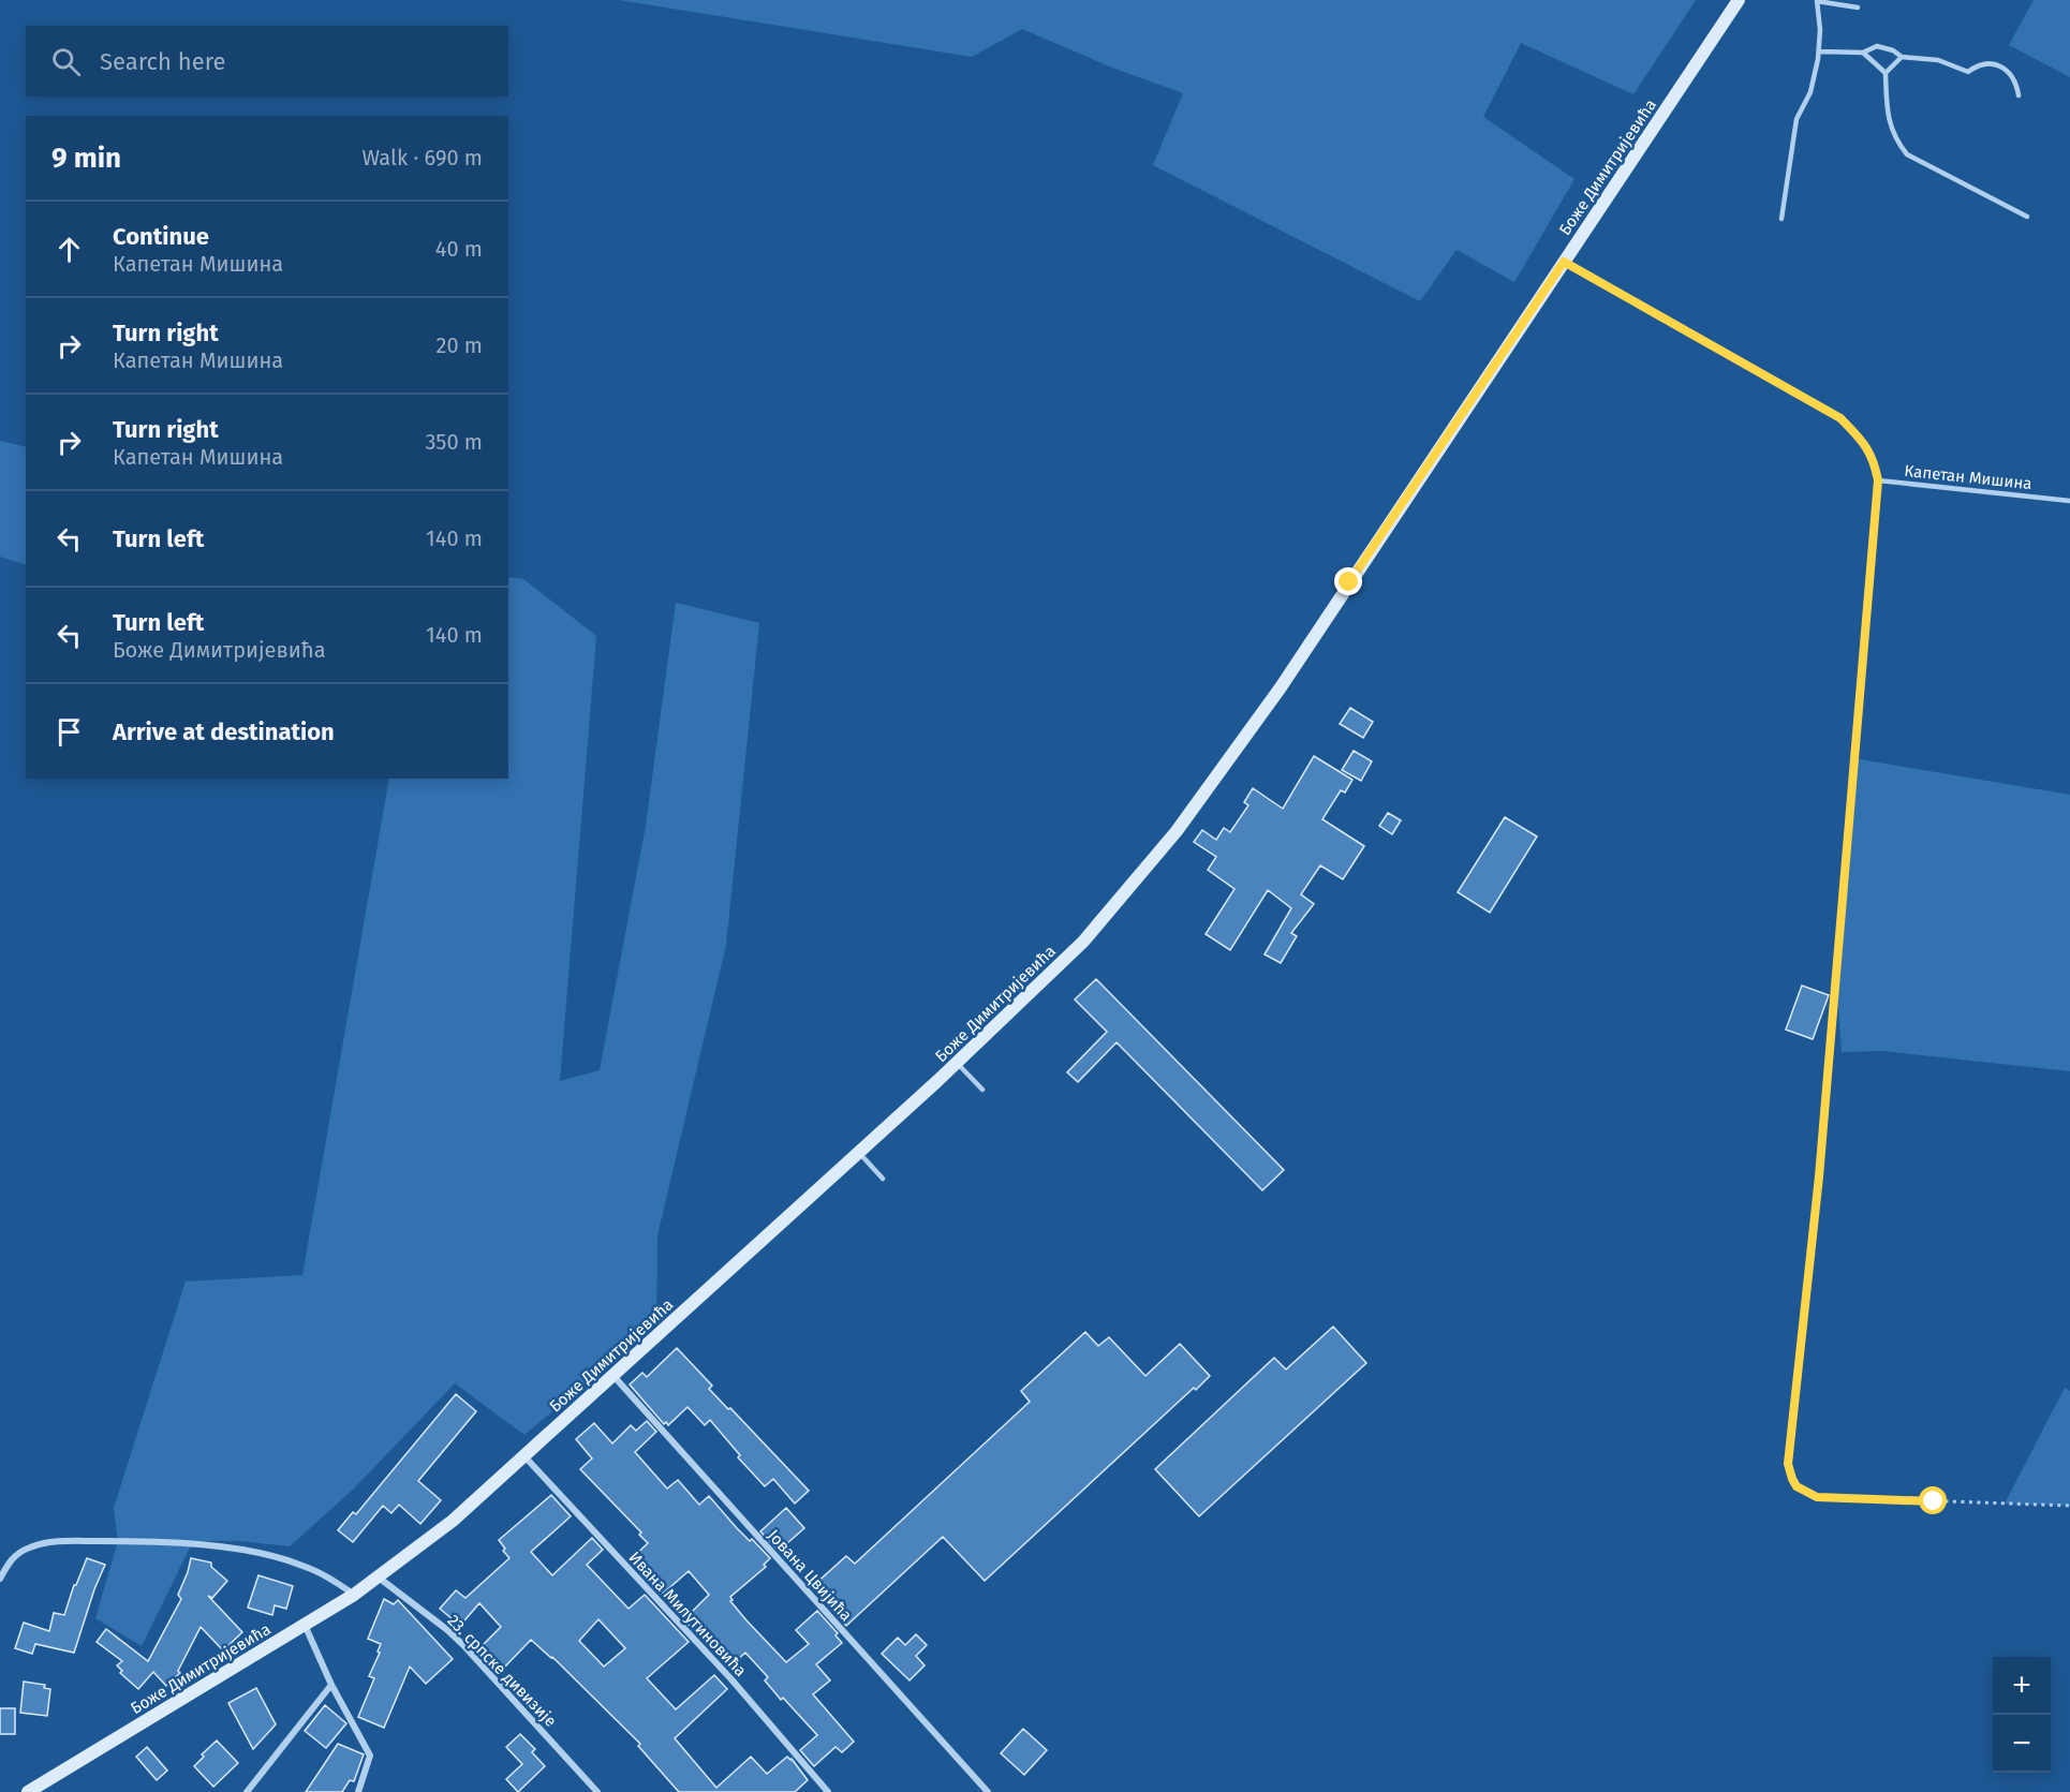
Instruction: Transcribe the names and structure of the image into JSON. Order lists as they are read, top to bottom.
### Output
{
  "streets": {
    "main road": ["Боже Димитријевића"],
    "street": ["Јована Цвијића", "Ивана Милутиновића", "23. српске дивизије"],
    "lane": ["Капетан Мишина"]
  },
  "crossings": [
    ["Боже Димитријевића", "Јована Цвијића"],
    ["Боже Димитријевића", "Ивана Милутиновића"],
    ["Боже Димитријевића", "23. српске дивизије"]
  ],
  "page": {
    "search": "Search here",
    "heading": ["9 min", "Walk · 690 m"],
    "list": [
      ["Continue", "Капетан Мишина", "40 m"],
      ["Turn right", "Капетан Мишина", "20 m"],
      ["Turn right", "Капетан Мишина", "350 m"],
      ["Turn left", "140 m"],
      ["Turn left", "Боже Димитријевића", "140 m"],
      "Arrive at destination"
    ],
    "map_buttons": ["+", "−"]
  }
}
